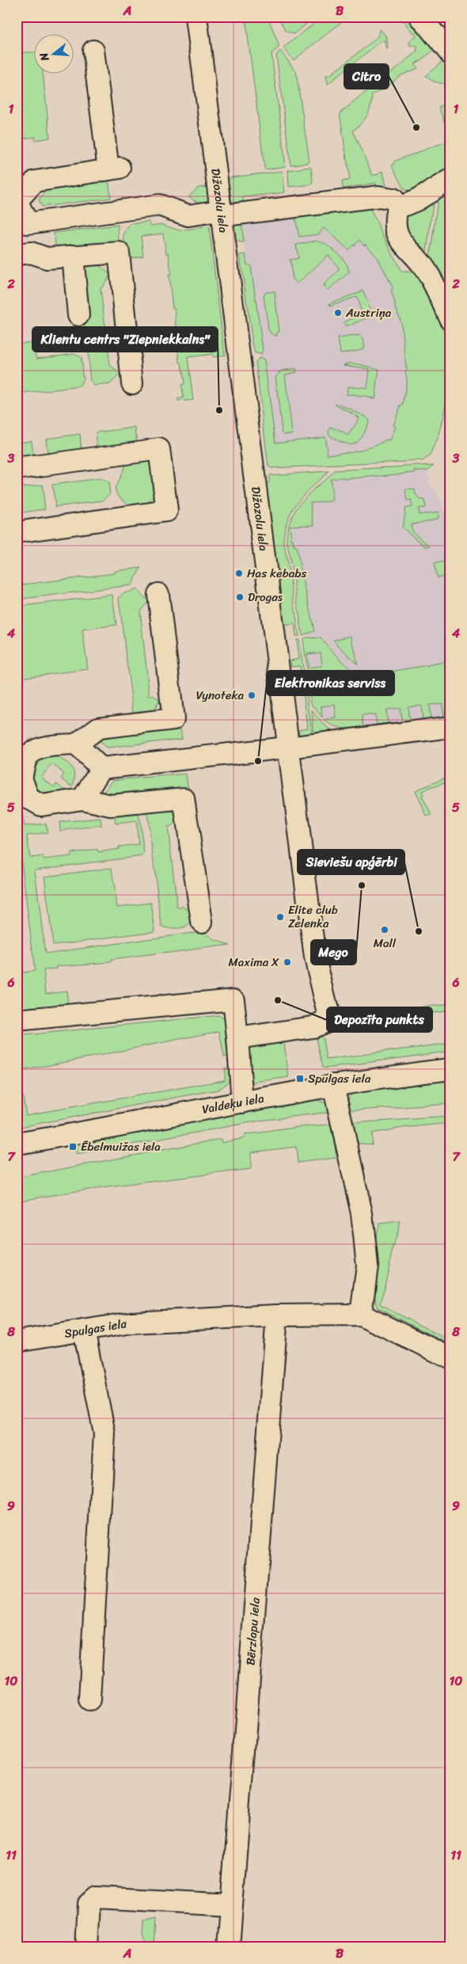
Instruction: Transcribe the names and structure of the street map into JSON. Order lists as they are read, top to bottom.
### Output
{
  "streets": {
    "street": [
      "Dižozolu iela",
      "Valdeķu iela",
      "Spulgas iela",
      "Bērzlapu iela"
    ]
  },
  "crossings": [
    ["Spulgas iela", "Bērzlapu iela"]
  ],
  "places": {
    "other": [
      "Citro",
      "Austriņa",
      "Klientu centrs \"Ziepniekkalns\"",
      "Has kebabs",
      "Drogas",
      "Vynoteka",
      "Elektronikas serviss",
      "Mego",
      "Elite club Zelenka",
      "Mall",
      "Sieviešu apģērbi",
      "Maxima X",
      "Depozīta punkts"
    ],
    "transit": ["Spulgas iela", "Ēbelmuižas iela"]
  },
  "north": "left",
  "grid": {
    "columns": ["A", "B"],
    "rows": [
      "1",
      "2",
      "3",
      "4",
      "5",
      "6",
      "7",
      "8",
      "9",
      "10",
      "11"
    ]
  }
}
